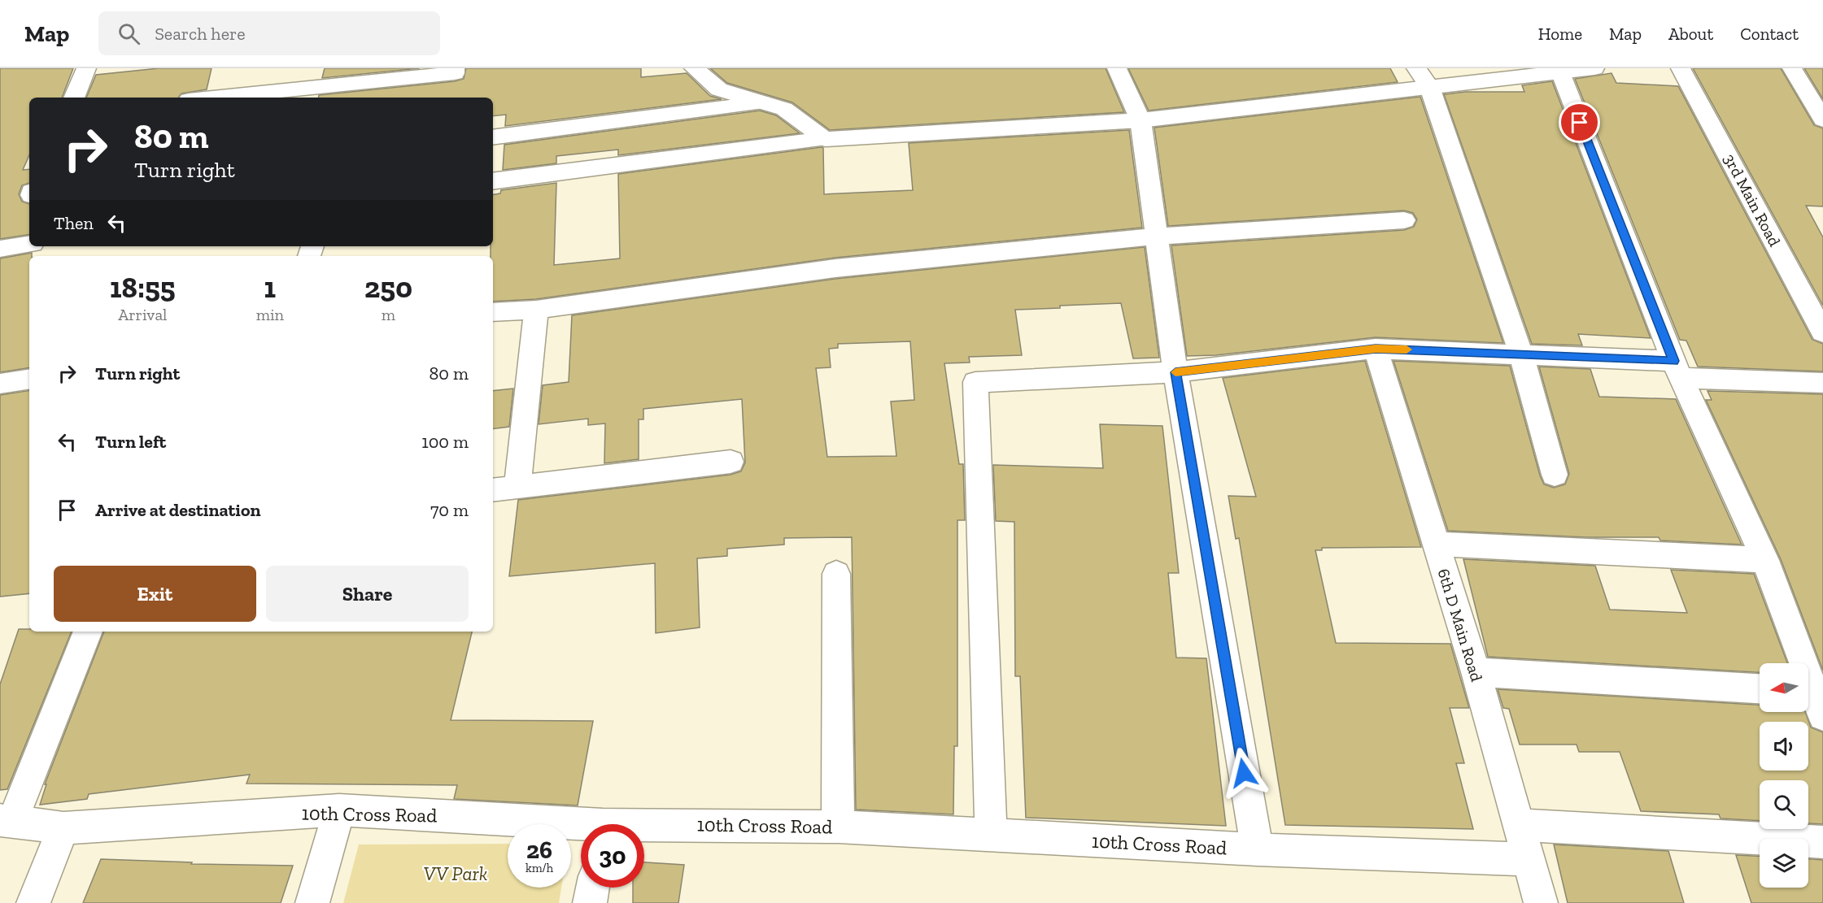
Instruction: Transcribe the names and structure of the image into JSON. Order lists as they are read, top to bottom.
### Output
{
  "streets": {
    "street": ["3rd Main Road", "6th D Main Road", "10th Cross Road"]
  },
  "crossings": [
    ["6th D Main Road", "10th Cross Road"]
  ],
  "parks": ["VV Park"],
  "north": "left",
  "page": {
    "header": "Map",
    "search": "Search here",
    "nav": [
      "Home",
      "Map",
      "About",
      "Contact"
    ],
    "turn": ["80 m", "Turn right"],
    "then": "Then",
    "eta": [
      "18:55",
      "Arrival",
      "1",
      "min",
      "250",
      "m"
    ],
    "list": [
      {
        "name": "Turn right",
        "value": "80 m"
      },
      {
        "name": "Turn left",
        "value": "100 m"
      },
      {
        "name": "Arrive at destination",
        "value": "70 m"
      }
    ],
    "buttons": ["Exit", "Share"],
    "speed": "26 km/h",
    "limit": "30"
  }
}
